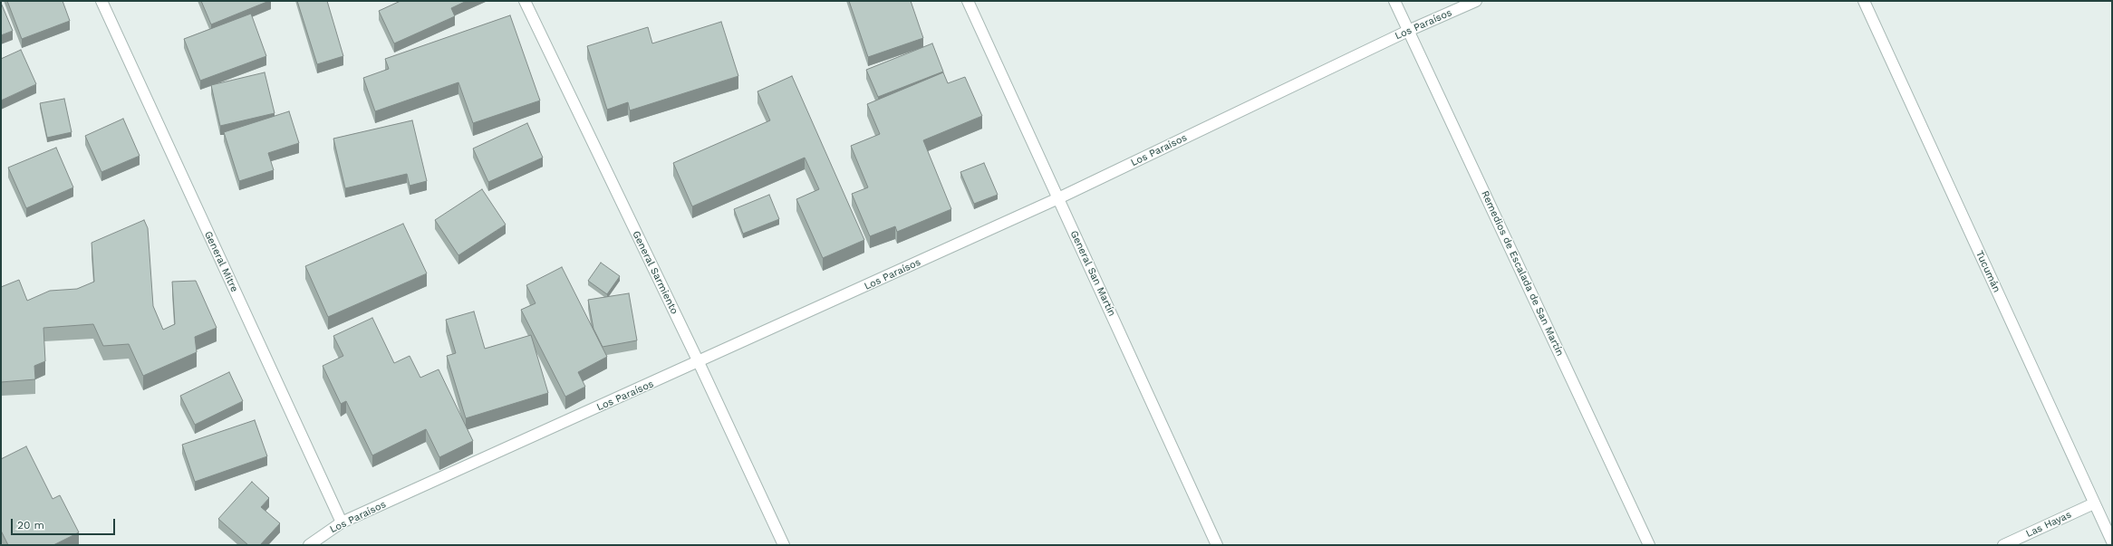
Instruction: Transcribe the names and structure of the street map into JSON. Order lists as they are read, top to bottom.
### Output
{
  "streets": {
    "street": [
      "Los Paraísos",
      "General Mitre",
      "Tucumán",
      "General Sarmiento",
      "General San Martín",
      "Remedios de Escalada de San Martín",
      "Las Hayas"
    ]
  },
  "crossings": [
    ["Los Paraísos", "General Mitre"],
    ["Los Paraísos", "General Sarmiento"],
    ["Los Paraísos", "General San Martín"],
    ["Los Paraísos", "Remedios de Escalada de San Martín"],
    ["Tucumán", "Las Hayas"]
  ],
  "scale_bar": "20 m"
}
